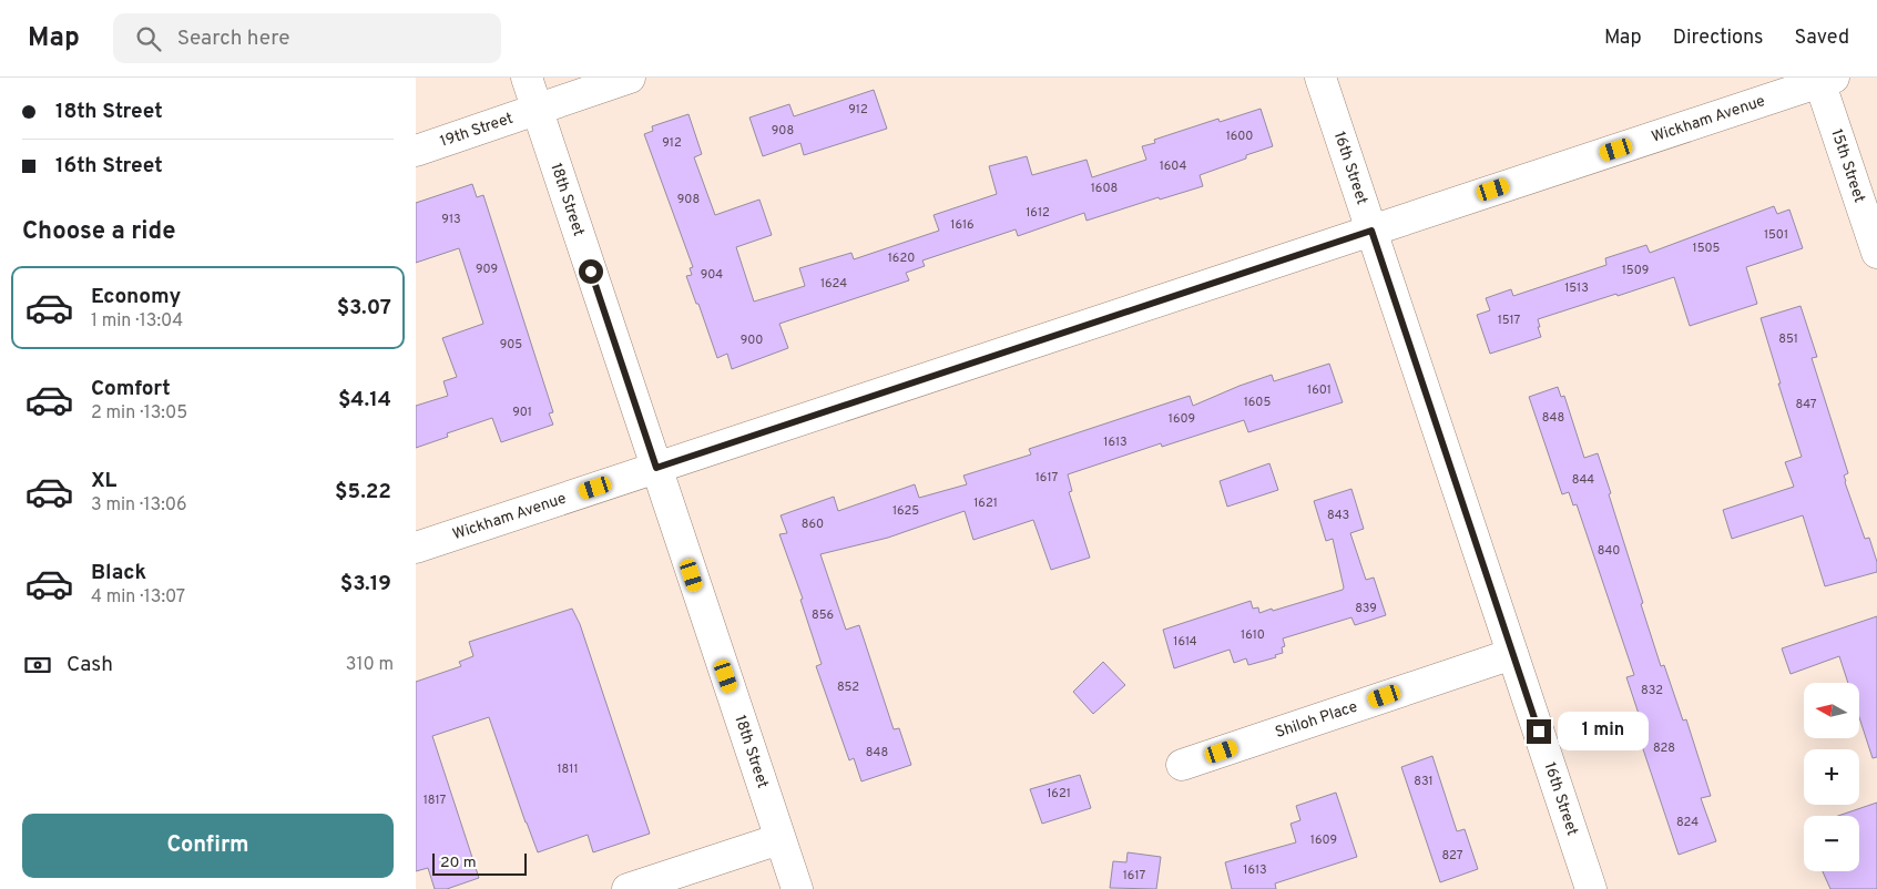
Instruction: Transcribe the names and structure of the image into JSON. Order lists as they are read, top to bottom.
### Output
{
  "streets": {
    "street": [
      "Wickham Avenue",
      "19th Street",
      "15th Street",
      "16th Street",
      "18th Street",
      "Shiloh Place"
    ]
  },
  "crossings": [
    ["Wickham Avenue", "15th Street"],
    ["Wickham Avenue", "16th Street"],
    ["Wickham Avenue", "18th Street"],
    ["19th Street", "18th Street"],
    ["16th Street", "Shiloh Place"]
  ],
  "house_numbers": [
    "912",
    "908",
    "1600",
    "912",
    "1604",
    "1608",
    "908",
    "1612",
    "913",
    "1616",
    "1501",
    "1505",
    "1620",
    "909",
    "1509",
    "904",
    "1624",
    "1513",
    "1517",
    "851",
    "900",
    "905",
    "1601",
    "1605",
    "847",
    "901",
    "848",
    "1609",
    "1613",
    "1617",
    "844",
    "1621",
    "1625",
    "843",
    "860",
    "840",
    "839",
    "856",
    "1610",
    "1614",
    "852",
    "832",
    "828",
    "848",
    "1811",
    "831",
    "1621",
    "1817",
    "824",
    "1609",
    "827",
    "1613",
    "1617"
  ],
  "scale_bar": "20 m",
  "north": "left",
  "page": {
    "header": "Map",
    "search": "Search here",
    "nav": ["Map", "Directions", "Saved"],
    "banner": ["18th Street", "16th Street"],
    "heading": "Choose a ride",
    "list": [
      {
        "name": "Economy",
        "note": "1 min · 13:04",
        "value": "$3.07"
      },
      {
        "name": "Comfort",
        "note": "2 min · 13:05",
        "value": "$4.14"
      },
      {
        "name": "XL",
        "note": "3 min · 13:06",
        "value": "$5.22"
      },
      {
        "name": "Black",
        "note": "4 min · 13:07",
        "value": "$3.19"
      }
    ],
    "pay": ["Cash", "310 m"],
    "map_buttons": ["+", "−"],
    "bubble": "1 min",
    "buttons": "Confirm",
    "scale": "20 m"
  }
}
